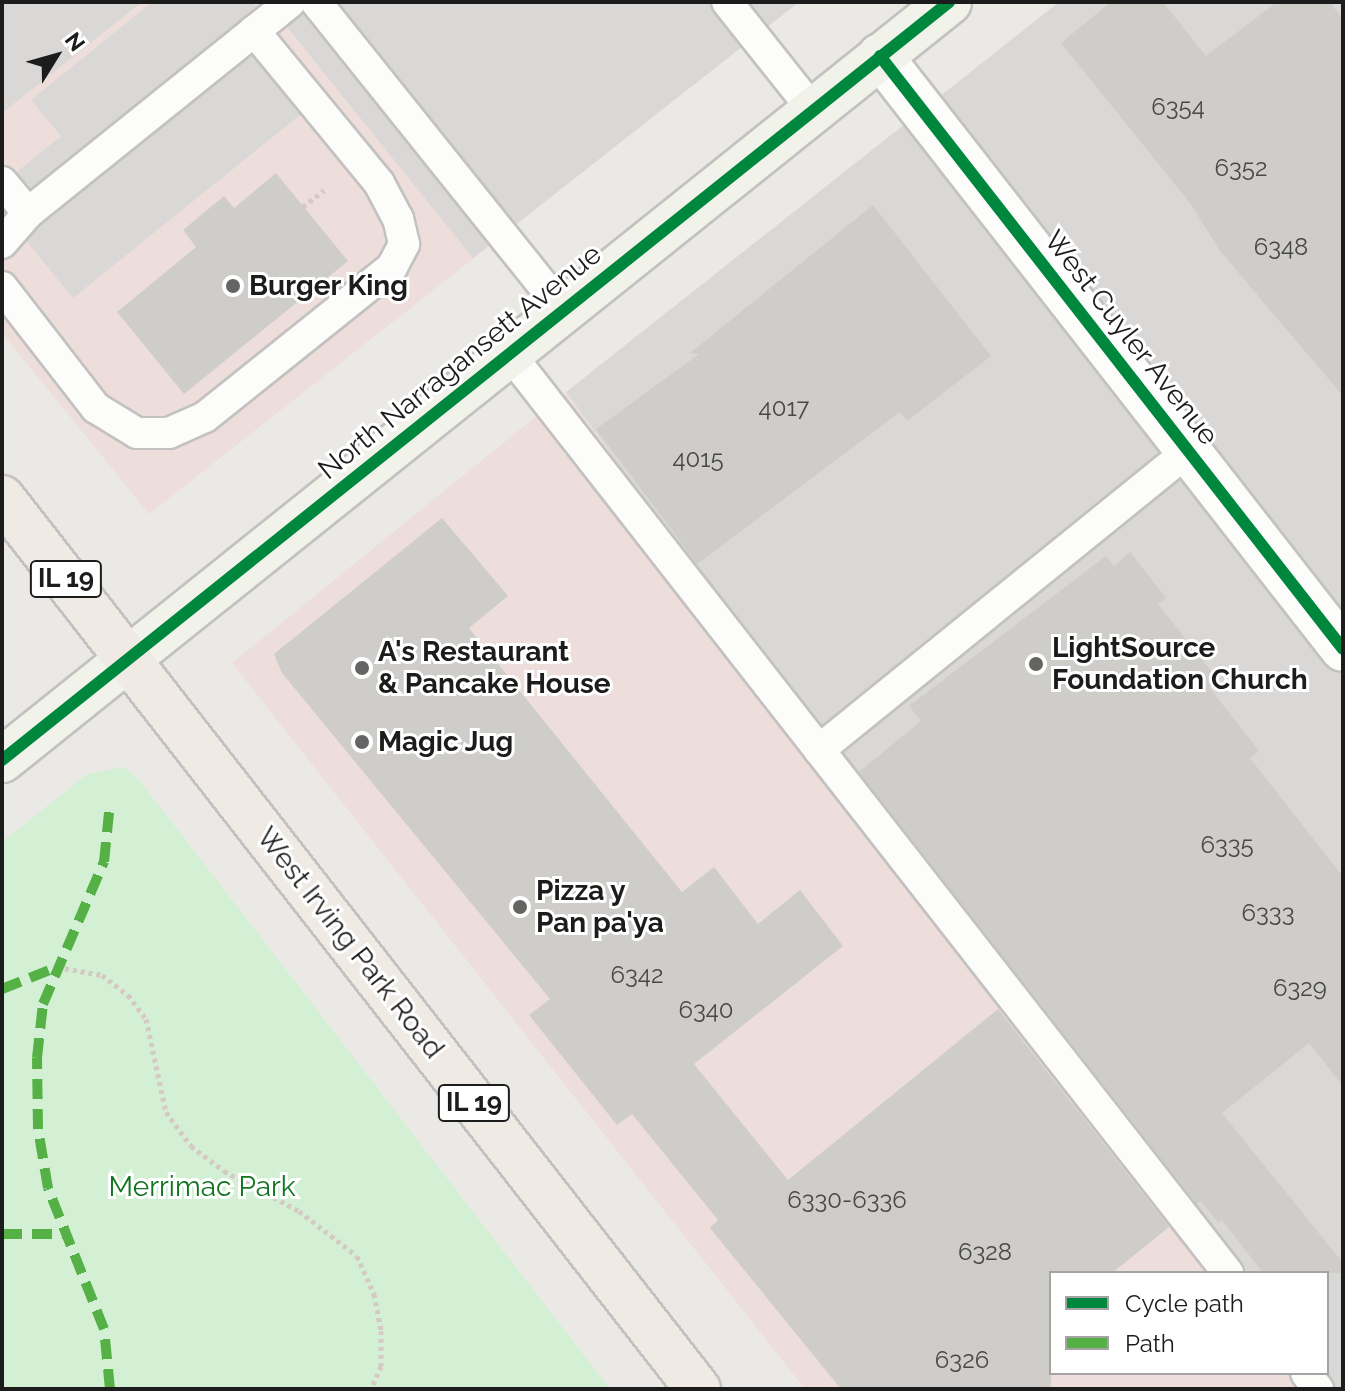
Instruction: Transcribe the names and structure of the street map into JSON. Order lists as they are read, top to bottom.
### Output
{
  "streets": {
    "main road": ["North Narragansett Avenue", "IL 19", "West Irving Park Road"],
    "street": ["West Cuyler Avenue"]
  },
  "crossings": [
    ["West Cuyler Avenue", "North Narragansett Avenue"],
    ["North Narragansett Avenue", "West Irving Park Road"]
  ],
  "parks": ["Merrimac Park"],
  "places": [
    "Burger King",
    "LightSource Foundation Church",
    "A's Restaurant & Pancake House",
    "Magic Jug",
    "Pizza y Pan pa'ya"
  ],
  "house_numbers": [
    "6354",
    "6352",
    "6348",
    "4017",
    "4015",
    "6335",
    "6333",
    "6342",
    "6329",
    "6340",
    "6330-6336",
    "6328",
    "6326"
  ],
  "legend": ["Cycle path", "Path"],
  "north": "top right"
}
